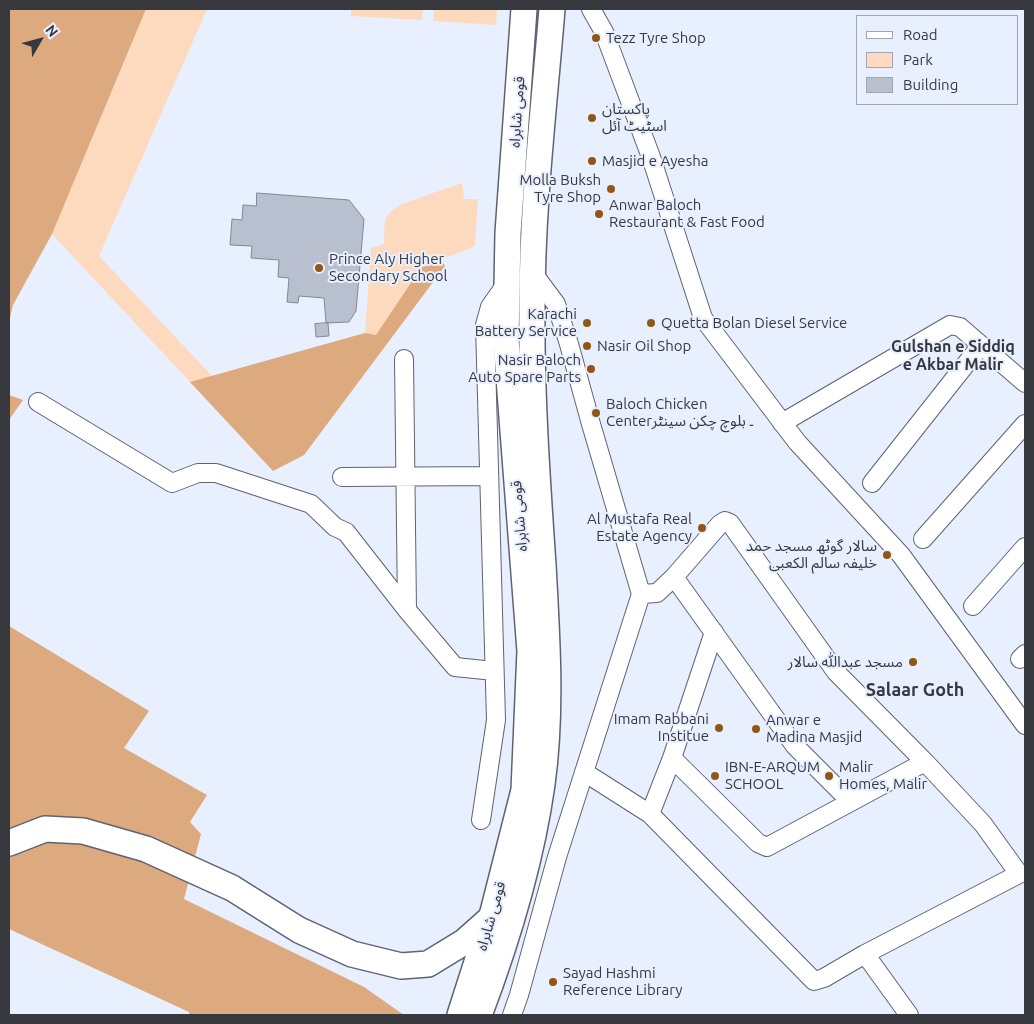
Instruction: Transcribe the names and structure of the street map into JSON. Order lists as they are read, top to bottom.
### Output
{
  "streets": {
    "highway": ["قومی شاہراہ"]
  },
  "districts": ["Gulshan e Siddiq e Akbar Malir", "Salaar Goth"],
  "places": [
    "Tezz Tyre Shop",
    "پاکستان اسٹیٹ آئل",
    "Masjid e Ayesha",
    "Molla Buksh Tyre Shop",
    "Anwar Baloch Restaurant & Fast Food",
    "Prince Aly Higher Secondary School",
    "Karachi Battery Service",
    "Quetta Bolan Diesel Service",
    "Nasir Oil Shop",
    "Nasir Baloch Auto Spare Parts",
    "Baloch Chicken Center۔ بلوچ چکن سینٹر",
    "Al Mustafa Real Estate Agency",
    "سالار گوٹھ مسجد حمد خلیفہ سالم الکعبی",
    "مسجد عبداللّٰہ سالار",
    "Imam Rabbani Institue",
    "Anwar e Madina Masjid",
    "IBN-E-ARQUM SCHOOL",
    "Malir Homes, Malir",
    "Sayad Hashmi Reference Library"
  ],
  "legend": ["Road", "Park", "Building"],
  "north": "top right"
}
